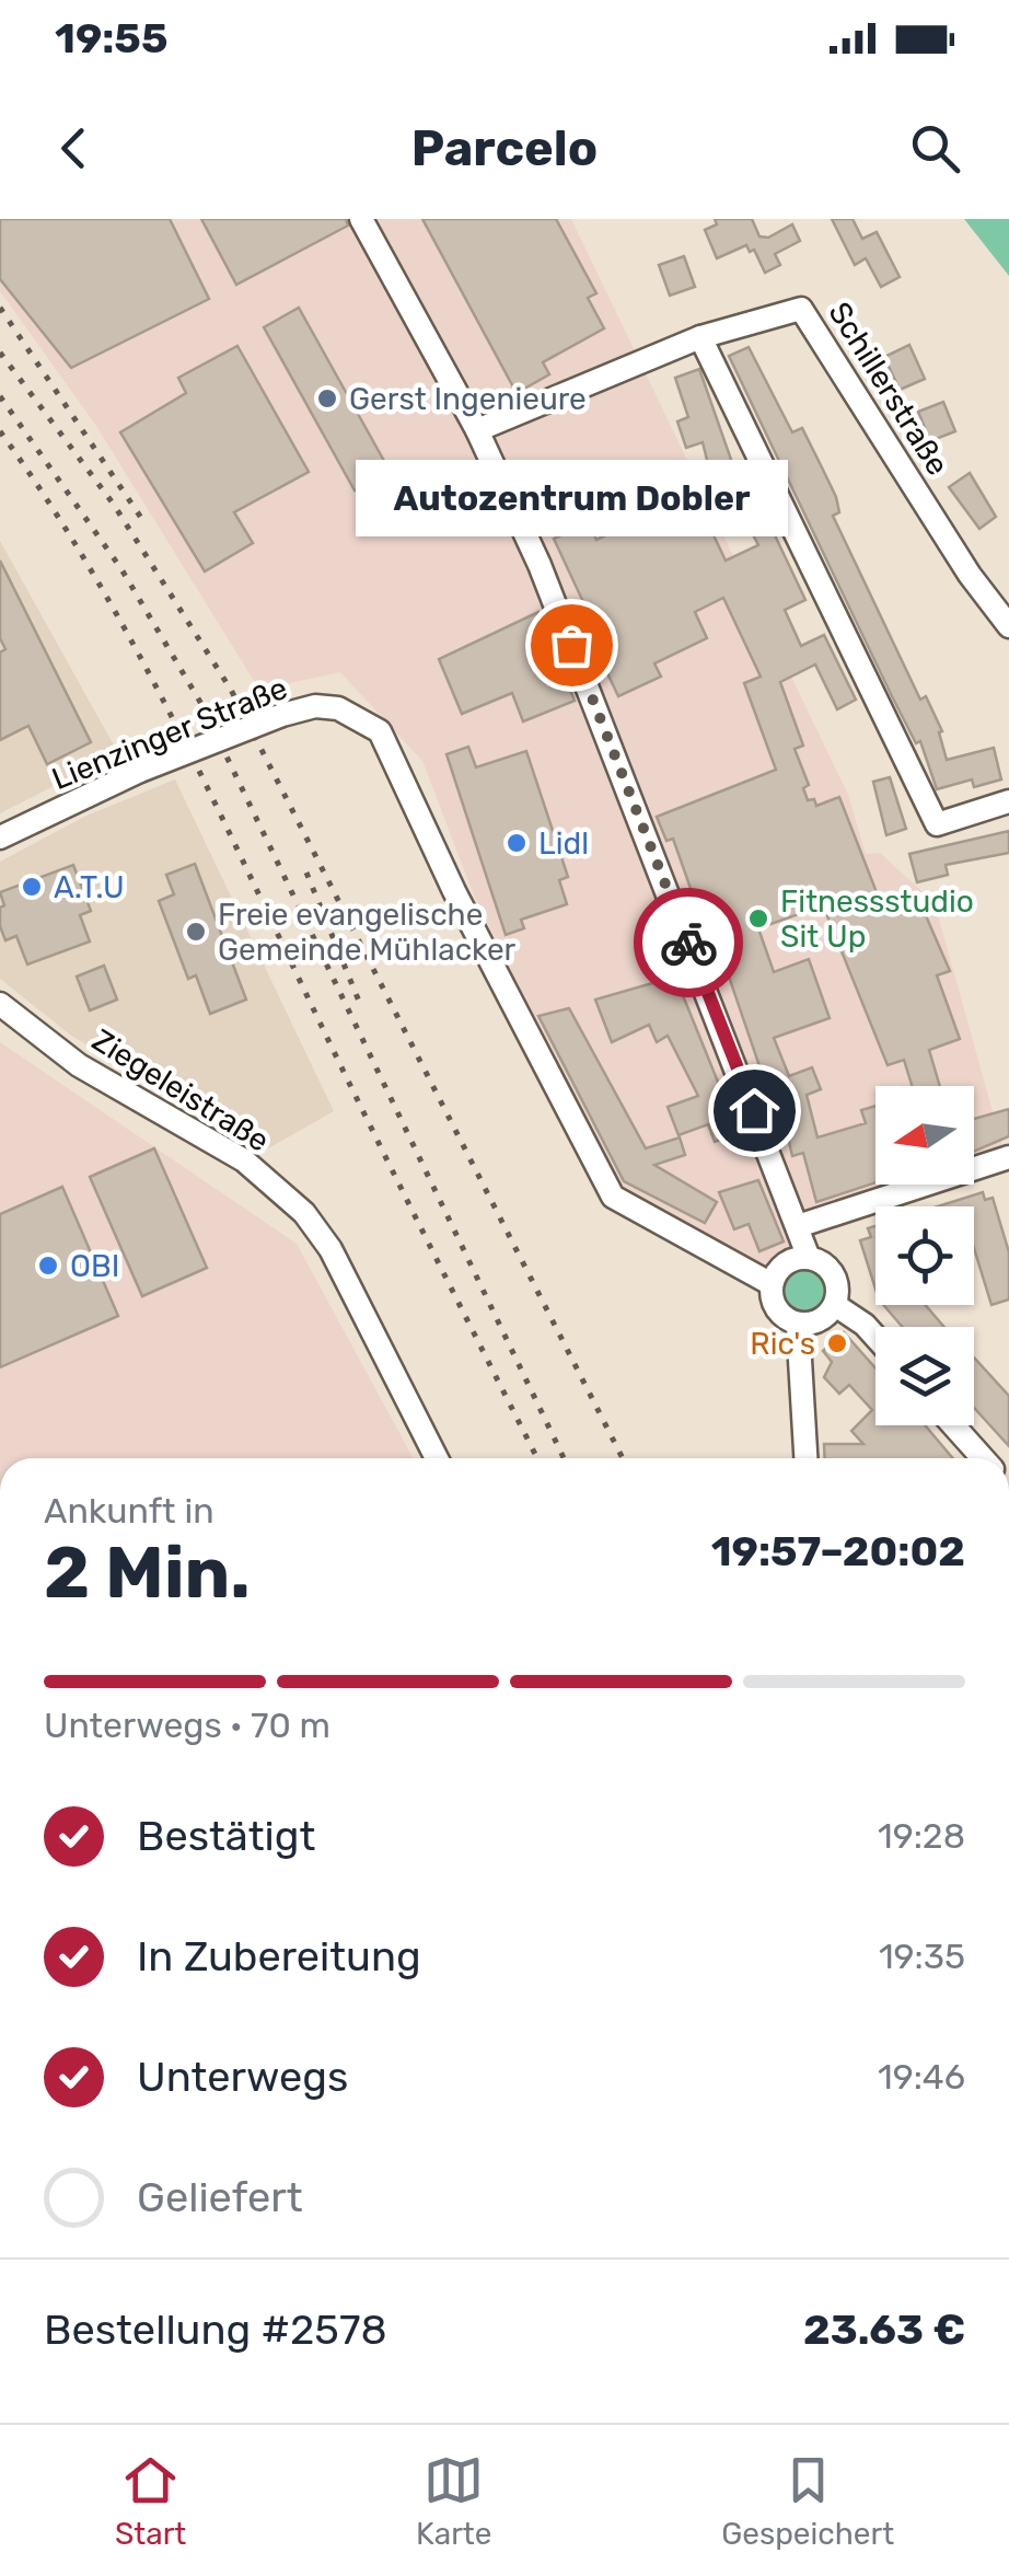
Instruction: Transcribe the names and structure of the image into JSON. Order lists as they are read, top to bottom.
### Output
{
  "streets": {
    "street": ["Schillerstraße", "Lienzinger Straße", "Ziegeleistraße"]
  },
  "places": [
    "Gerst Ingenieure",
    "Autozentrum Dobler",
    "Lidl",
    "A.T.U",
    "Fitnessstudio Sit Up",
    "Freie evangelische Gemeinde Mühlacker",
    "OBI",
    "Ric's"
  ],
  "north": "left",
  "page": {
    "status": "19:55",
    "header": "Parcelo",
    "bubble": "Autozentrum Dobler",
    "heading": ["2 Min.", "Ankunft in", "19:57–20:02"],
    "panel": ["Bestellung #2578", "23.63 €"],
    "bar": "Unterwegs · 70 m",
    "list": [
      ["Bestätigt", "19:28"],
      ["In Zubereitung", "19:35"],
      ["Unterwegs", "19:46"],
      "Geliefert"
    ],
    "tabs": ["Start", "Karte", "Gespeichert"]
  }
}
